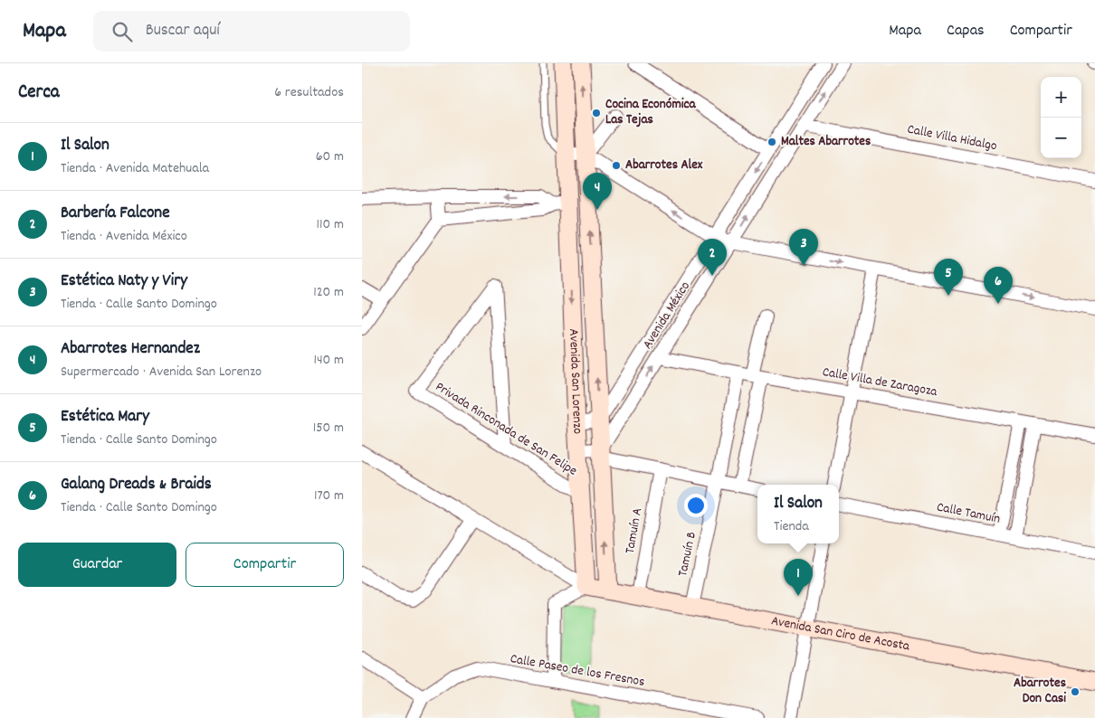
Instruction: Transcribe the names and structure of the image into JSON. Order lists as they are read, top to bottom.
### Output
{
  "streets": {
    "street": [
      "Calle Villa Hidalgo",
      "Avenida México",
      "Avenida San Lorenzo",
      "Calle Villa de Zaragoza",
      "Privada Rinconada de San Felipe",
      "Calle Tamuín",
      "Tamuín A",
      "Tamuín B",
      "Avenida San Ciro de Acosta",
      "Calle Paseo de los Fresnos"
    ]
  },
  "crossings": [
    ["Calle Villa Hidalgo", "Avenida México"],
    ["Avenida México", "Avenida San Lorenzo"],
    ["Avenida México", "Calle Villa de Zaragoza"],
    ["Avenida San Lorenzo", "Privada Rinconada de San Felipe"],
    ["Avenida San Lorenzo", "Avenida San Ciro de Acosta"],
    ["Calle Villa de Zaragoza", "Tamuín B"],
    ["Tamuín A", "Avenida San Ciro de Acosta"],
    ["Tamuín B", "Avenida San Ciro de Acosta"]
  ],
  "places": [
    "Cocina Económica Las Tejas",
    "Maltes Abarrotes",
    "Abarrotes Alex",
    "Abarrotes Don Casi"
  ],
  "page": {
    "header": "Mapa",
    "search": "Buscar aquí",
    "nav": ["Mapa", "Capas", "Compartir"],
    "heading": ["Cerca", "6 resultados"],
    "map_buttons": ["+", "−"],
    "list": [
      {
        "mark": "1",
        "name": "Il Salon",
        "note": "Tienda · Avenida Matehuala",
        "value": "60 m"
      },
      {
        "mark": "2",
        "name": "Barbería Falcone",
        "note": "Tienda · Avenida México",
        "value": "110 m"
      },
      {
        "mark": "3",
        "name": "Estética Naty y Viry",
        "note": "Tienda · Calle Santo Domingo",
        "value": "120 m"
      },
      {
        "mark": "4",
        "name": "Abarrotes Hernandez",
        "note": "Supermercado · Avenida San Lorenzo",
        "value": "140 m"
      },
      {
        "mark": "5",
        "name": "Estética Mary",
        "note": "Tienda · Calle Santo Domingo",
        "value": "150 m"
      },
      {
        "mark": "6",
        "name": "Galang Dreads & Braids",
        "note": "Tienda · Calle Santo Domingo",
        "value": "170 m"
      }
    ],
    "pins": [
      "4",
      "3",
      "2",
      "5",
      "6",
      "1"
    ],
    "popup": ["Il Salon", "Tienda"],
    "buttons": ["Guardar", "Compartir"]
  }
}
